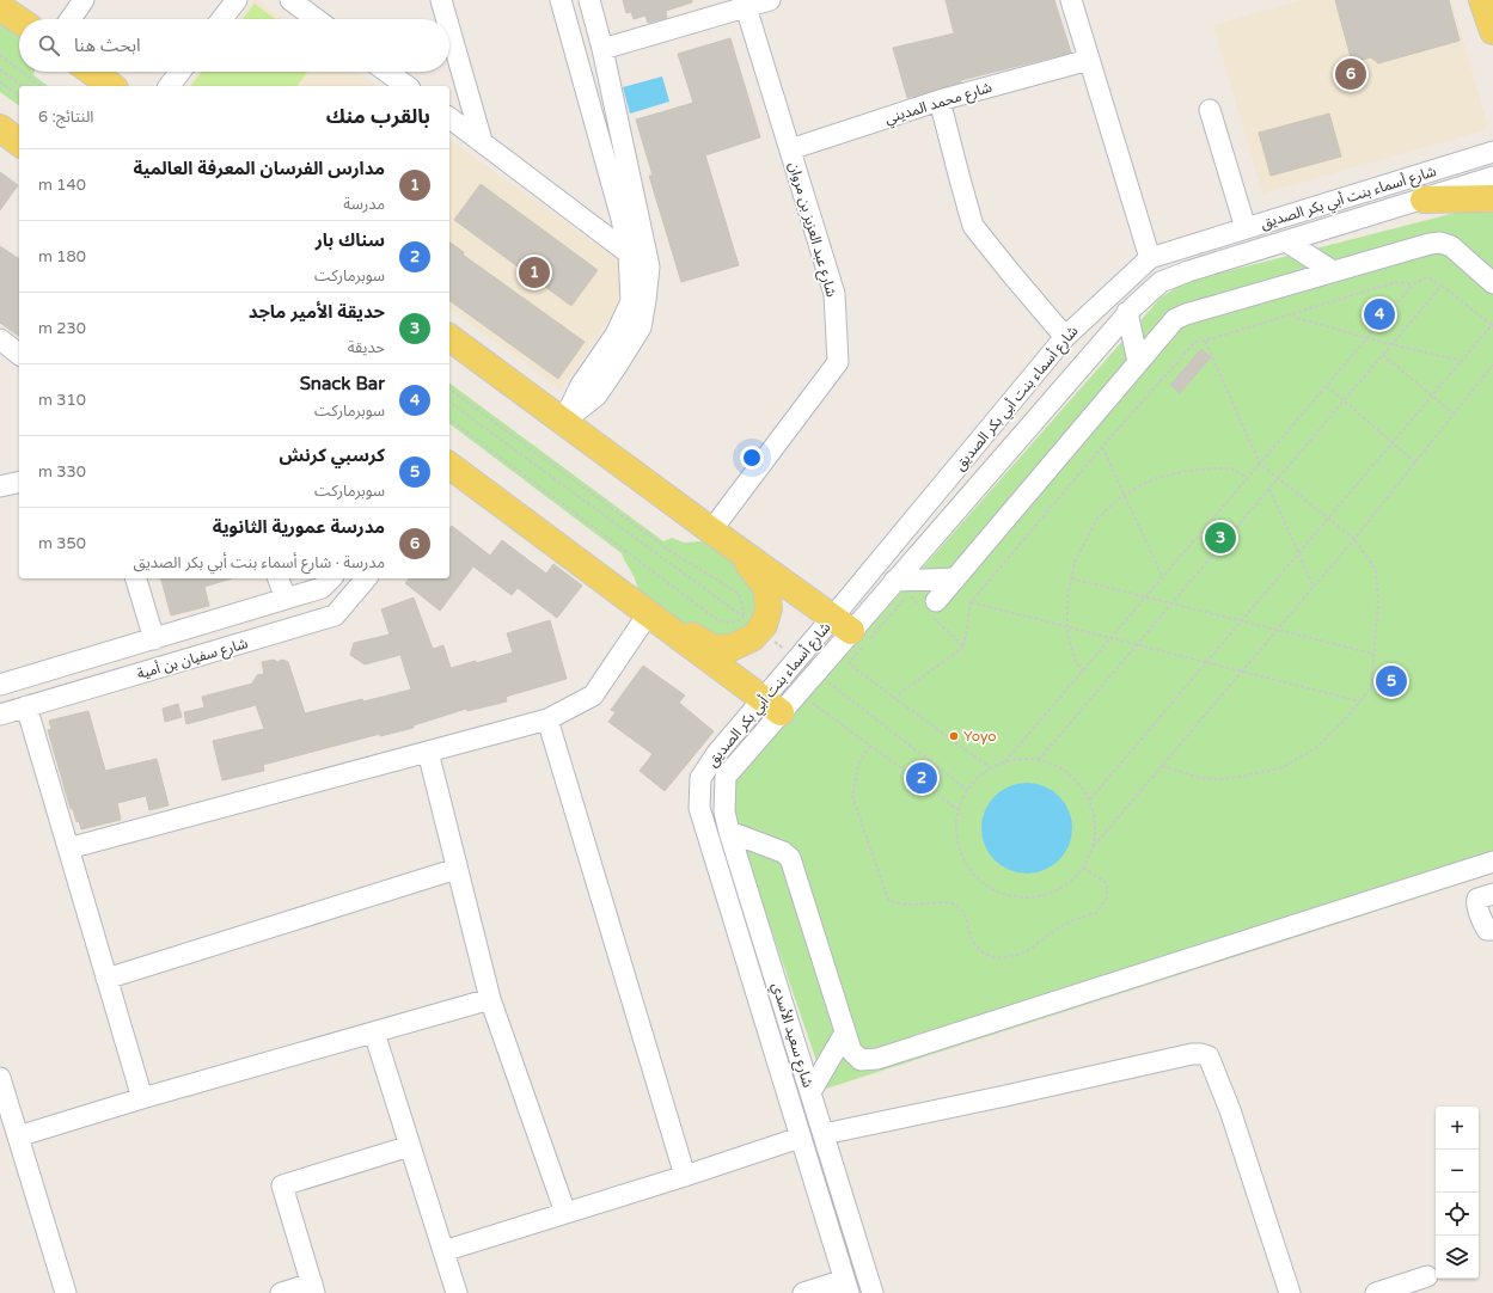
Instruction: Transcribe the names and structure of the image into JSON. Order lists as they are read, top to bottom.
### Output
{
  "streets": {
    "street": [
      "شارع محمد المديني",
      "شارع أسماء بنت أبي بكر الصديق",
      "شارع عبد العزيز بن مروان",
      "شارع سفيان بن أمية",
      "شارع سعيد الأسدي"
    ]
  },
  "crossings": [
    ["شارع محمد المديني", "شارع عبد العزيز بن مروان"],
    ["شارع أسماء بنت أبي بكر الصديق", "شارع سعيد الأسدي"]
  ],
  "places": ["Yoyo"],
  "page": {
    "search": "ابحث هنا",
    "pins": [
      "6",
      "1",
      "4",
      "3",
      "5",
      "2"
    ],
    "heading": ["بالقرب منك", "النتائج: 6"],
    "list": [
      {
        "mark": "1",
        "name": "مدارس الفرسان المعرفة العالمية",
        "note": "مدرسة",
        "value": "140 m"
      },
      {
        "mark": "2",
        "name": "سناك بار",
        "note": "سوبرماركت",
        "value": "180 m"
      },
      {
        "mark": "3",
        "name": "حديقة الأمير ماجد",
        "note": "حديقة",
        "value": "230 m"
      },
      {
        "mark": "4",
        "name": "Snack Bar",
        "note": "سوبرماركت",
        "value": "310 m"
      },
      {
        "mark": "5",
        "name": "كرسبي كرنش",
        "note": "سوبرماركت",
        "value": "330 m"
      },
      {
        "mark": "6",
        "name": "مدرسة عمورية الثانوية",
        "note": "مدرسة · شارع أسماء بنت أبي بكر الصديق",
        "value": "350 m"
      }
    ],
    "map_buttons": ["+", "−"]
  }
}
